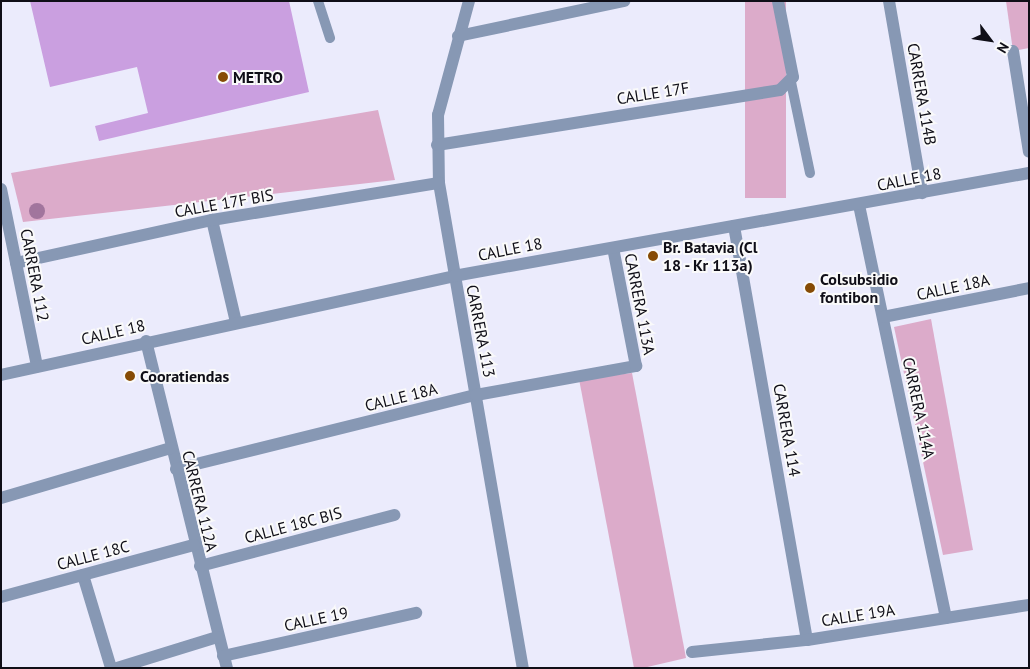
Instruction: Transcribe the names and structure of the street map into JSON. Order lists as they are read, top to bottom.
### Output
{
  "streets": {
    "street": [
      "CALLE 17F",
      "CARRERA 114B",
      "CALLE 18",
      "CALLE 17F BIS",
      "CARRERA 112",
      "CALLE 18A",
      "CARRERA 113A",
      "CARRERA 113",
      "CARRERA 114A",
      "CARRERA 114",
      "CARRERA 112A",
      "CALLE 18C BIS",
      "CALLE 18C",
      "CALLE 19A",
      "CALLE 19"
    ]
  },
  "crossings": [
    ["CALLE 17F", "CARRERA 113"],
    ["CARRERA 114B", "CALLE 18"],
    ["CALLE 18", "CARRERA 112"],
    ["CALLE 18", "CARRERA 113A"],
    ["CALLE 18", "CARRERA 113"],
    ["CALLE 18", "CARRERA 114A"],
    ["CALLE 18", "CARRERA 114"],
    ["CALLE 18", "CARRERA 112A"],
    ["CALLE 17F BIS", "CARRERA 112"],
    ["CALLE 17F BIS", "CARRERA 113"],
    ["CALLE 18A", "CARRERA 113A"],
    ["CALLE 18A", "CARRERA 113"],
    ["CALLE 18A", "CARRERA 114A"],
    ["CALLE 18A", "CARRERA 112A"],
    ["CARRERA 114A", "CALLE 19A"],
    ["CARRERA 114", "CALLE 19A"],
    ["CARRERA 112A", "CALLE 18C BIS"],
    ["CARRERA 112A", "CALLE 18C"],
    ["CARRERA 112A", "CALLE 19"]
  ],
  "places": [
    "METRO",
    "Br. Batavia (Cl 18 - Kr 113a)",
    "Colsubsidio fontibon",
    "Cooratiendas"
  ],
  "north": "bottom right"
}
